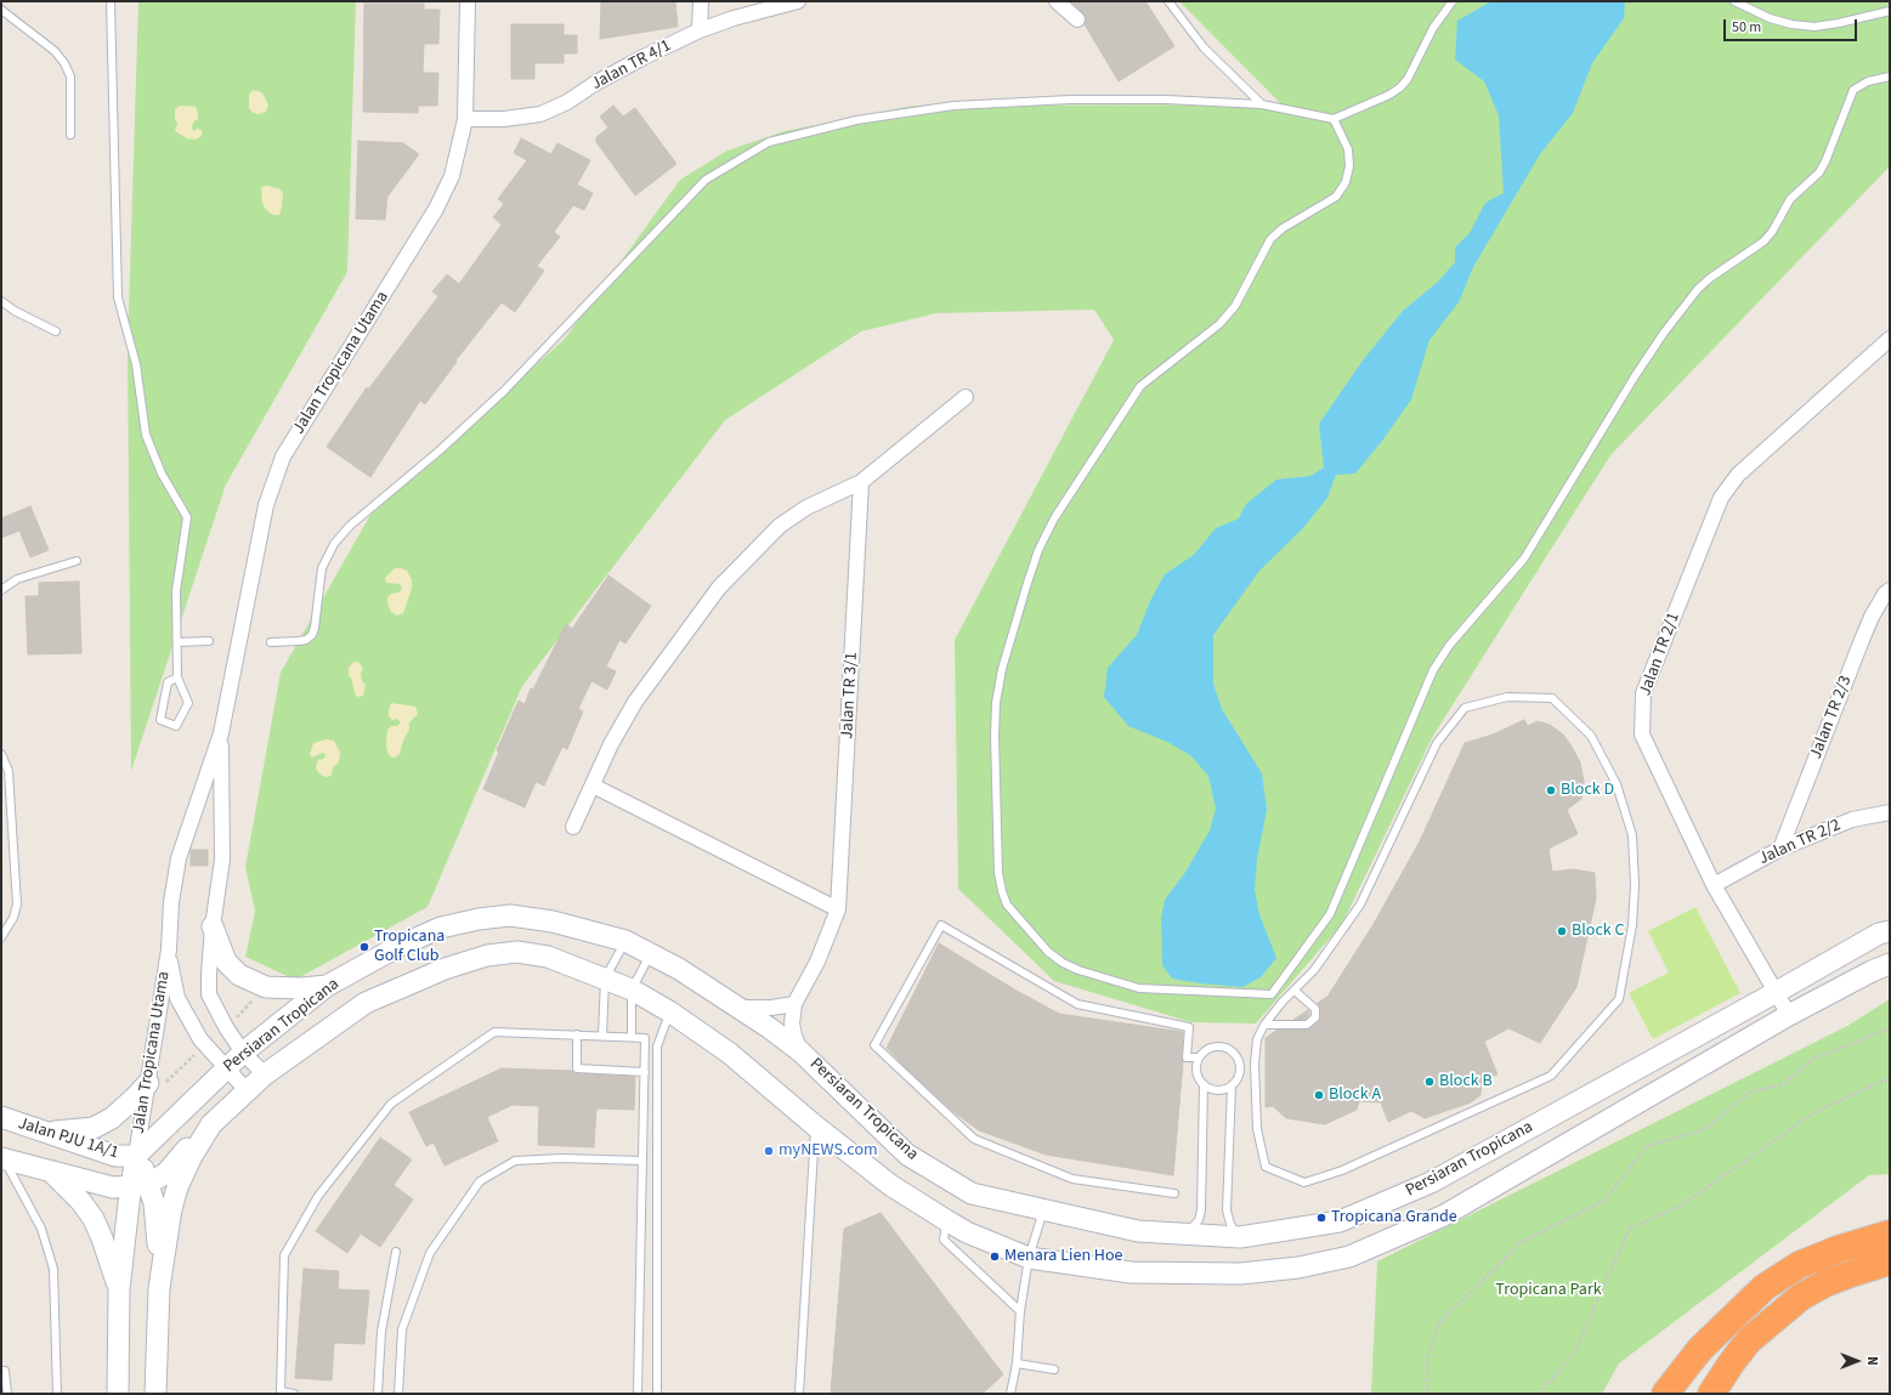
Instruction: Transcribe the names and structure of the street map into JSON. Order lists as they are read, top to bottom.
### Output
{
  "streets": {
    "main road": ["Persiaran Tropicana", "Jalan PJU 1A/1"],
    "street": [
      "Jalan TR 4/1",
      "Jalan Tropicana Utama",
      "Jalan TR 2/1",
      "Jalan TR 3/1",
      "Jalan TR 2/3",
      "Jalan TR 2/2"
    ]
  },
  "crossings": [
    ["Jalan TR 4/1", "Jalan Tropicana Utama"],
    ["Jalan Tropicana Utama", "Persiaran Tropicana"],
    ["Jalan Tropicana Utama", "Jalan PJU 1A/1"],
    ["Jalan TR 2/1", "Jalan TR 2/2"],
    ["Jalan TR 2/1", "Persiaran Tropicana"],
    ["Jalan TR 2/3", "Jalan TR 2/2"],
    ["Persiaran Tropicana", "Jalan PJU 1A/1"]
  ],
  "parks": ["Tropicana Park"],
  "places": [
    "Block D",
    "Block C",
    "Tropicana Golf Club",
    "Block B",
    "Block A",
    "myNEWS.com",
    "Tropicana Grande",
    "Menara Lien Hoe"
  ],
  "scale_bar": "50 m",
  "north": "right"
}
